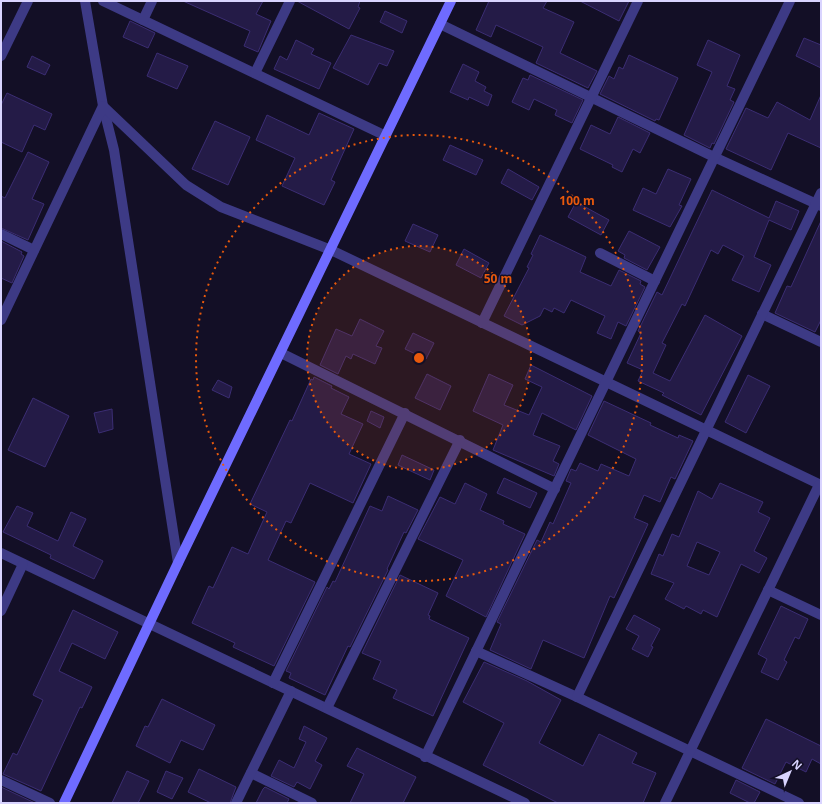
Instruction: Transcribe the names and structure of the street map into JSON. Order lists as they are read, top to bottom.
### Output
{
  "north": "top right",
  "rings": ["100 m", "50 m"]
}
